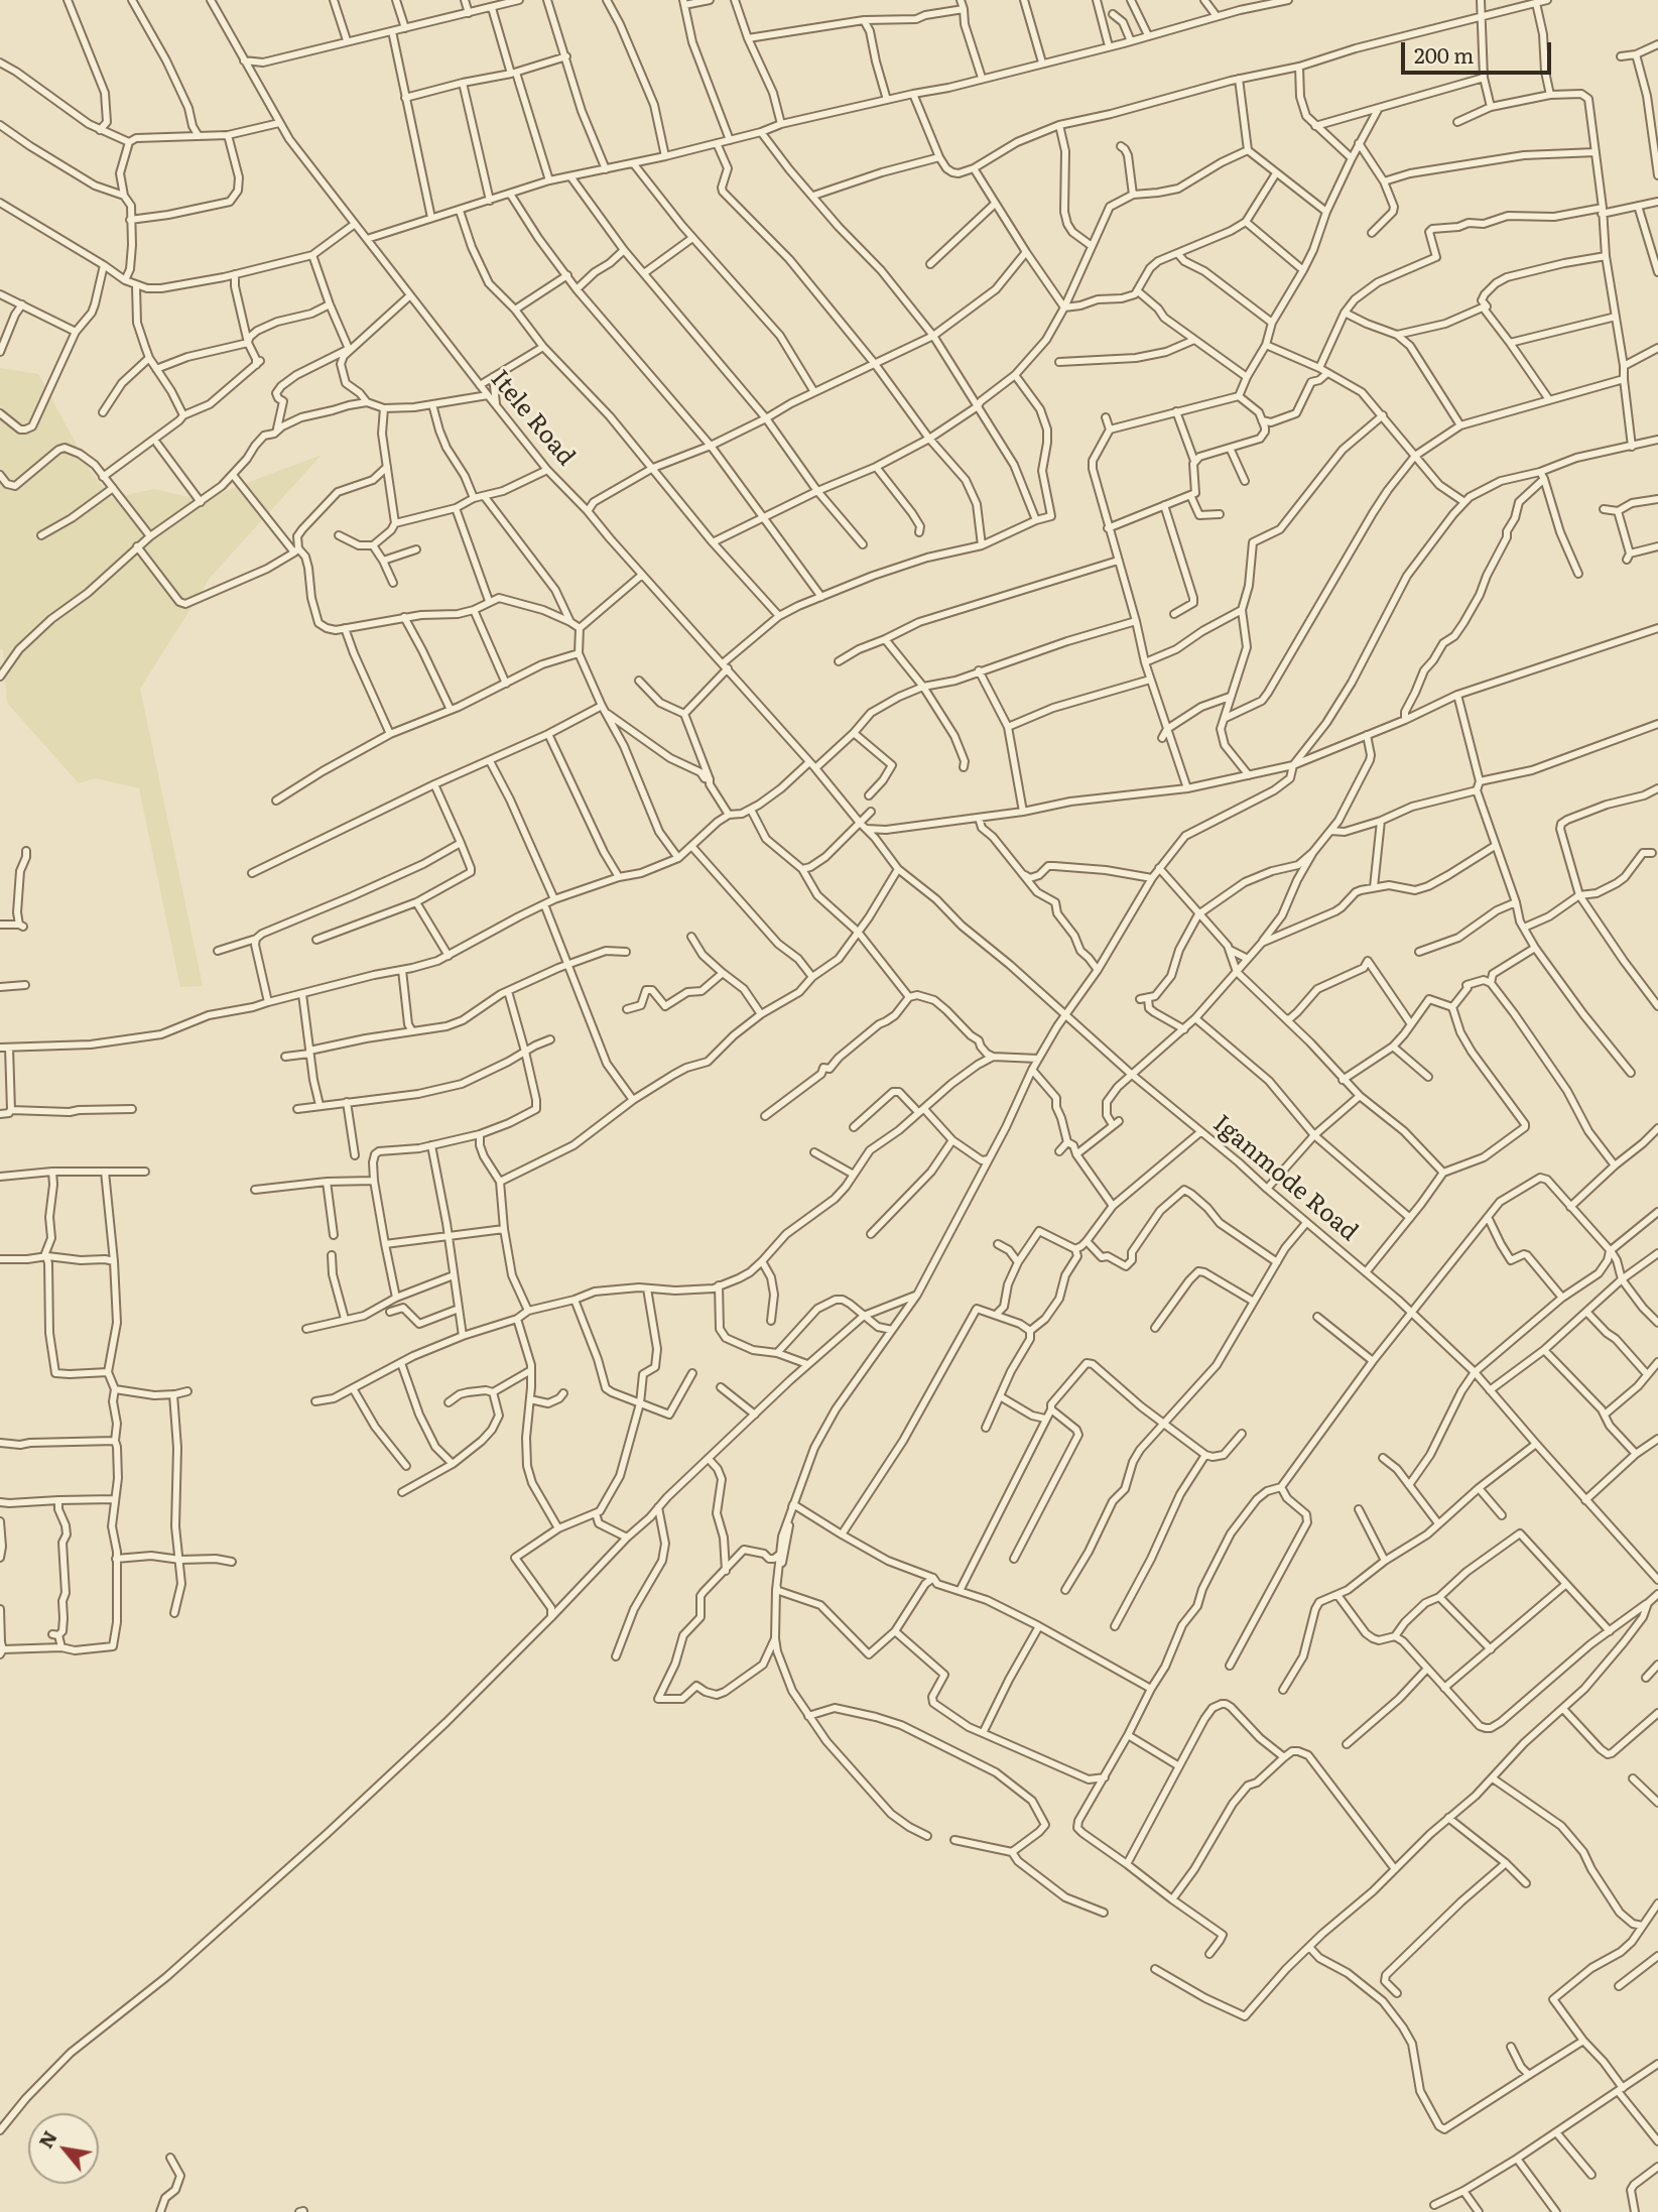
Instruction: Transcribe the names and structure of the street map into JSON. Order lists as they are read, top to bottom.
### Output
{
  "streets": {
    "street": ["Itele Road", "Iganmode Road"]
  },
  "crossings": [
    ["Itele Road", "Iganmode Road"]
  ],
  "scale_bar": "200 m",
  "north": "top left"
}
